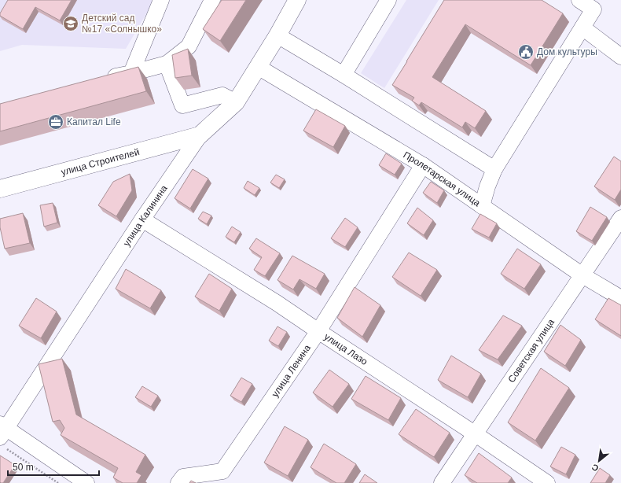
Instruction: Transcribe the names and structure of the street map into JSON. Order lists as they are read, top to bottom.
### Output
{
  "streets": {
    "main road": ["улица Строителей", "улица Калинина"],
    "street": [
      "Пролетарская улица",
      "улица Лазо",
      "Советская улица",
      "улица Ленина"
    ]
  },
  "crossings": [
    ["улица Строителей", "улица Калинина"],
    ["Пролетарская улица", "улица Калинина"],
    ["Пролетарская улица", "Советская улица"],
    ["Пролетарская улица", "улица Ленина"],
    ["улица Калинина", "улица Лазо"],
    ["улица Лазо", "Советская улица"],
    ["улица Лазо", "улица Ленина"]
  ],
  "places": {
    "school or university": ["Детский сад №17 «Солнышко»"],
    "public building": ["Дом культуры"],
    "office": ["Капитал Life"]
  },
  "scale_bar": "50 m",
  "north": "bottom left"
}
